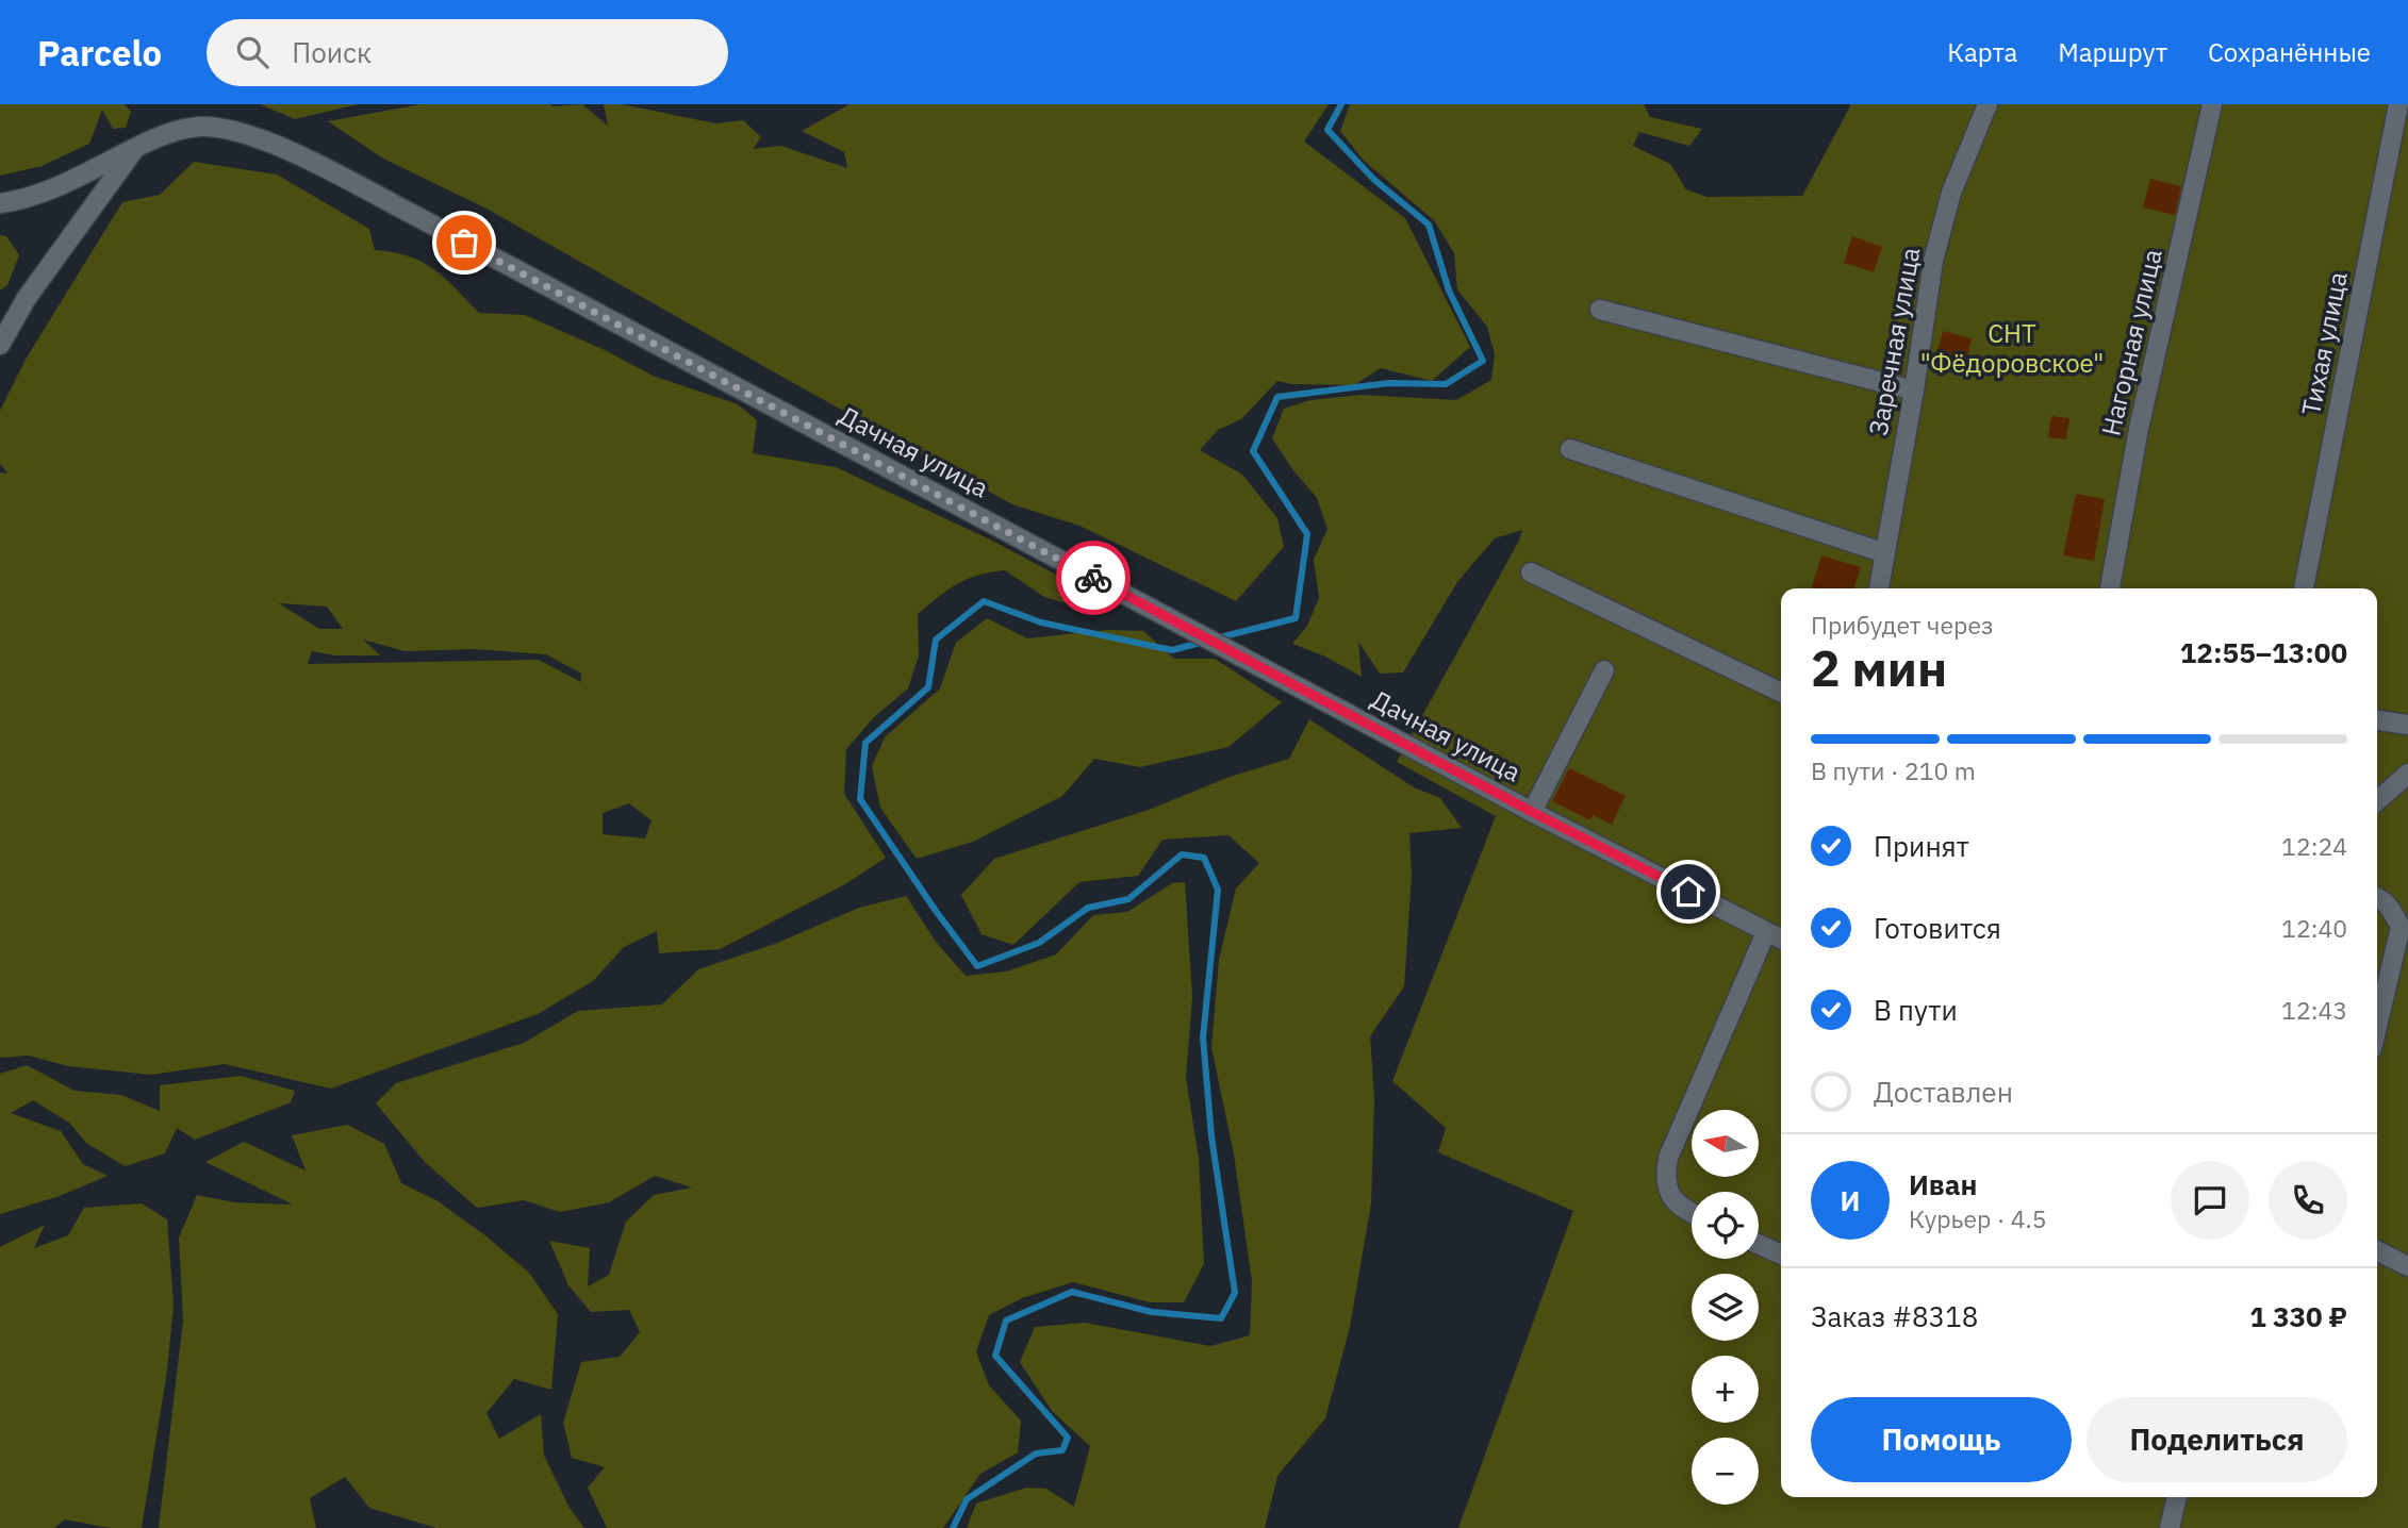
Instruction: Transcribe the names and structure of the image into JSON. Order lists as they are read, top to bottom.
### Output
{
  "streets": {
    "street": [
      "Заречная улица",
      "Нагорная улица",
      "Тихая улица",
      "Дачная улица"
    ]
  },
  "parks": ["СНТ \"Фёдоровское\""],
  "north": "left",
  "page": {
    "header": "Parcelo",
    "search": "Поиск",
    "nav": ["Карта", "Маршрут", "Сохранённые"],
    "heading": ["2 мин", "Прибудет через", "12:55–13:00"],
    "panel": [
      "Иван",
      "Курьер · 4.5",
      "Заказ #8318",
      "1 330 ₽"
    ],
    "bar": "В пути · 210 m",
    "list": [
      ["Принят", "12:24"],
      ["Готовится", "12:40"],
      ["В пути", "12:43"],
      "Доставлен"
    ],
    "map_buttons": ["+", "−"],
    "round": "И",
    "buttons": ["Помощь", "Поделиться"]
  }
}
